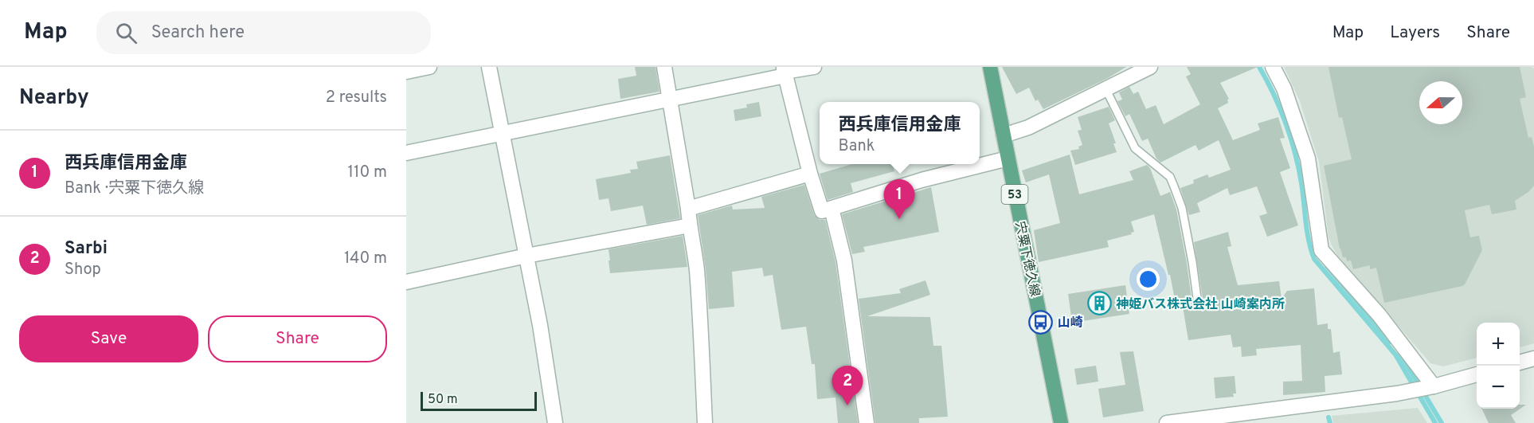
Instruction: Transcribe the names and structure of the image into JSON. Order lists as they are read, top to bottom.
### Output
{
  "streets": {
    "main road": ["53", "宍粟下徳久線"]
  },
  "places": {
    "building": ["神姫バス株式会社 山崎案内所"],
    "bus stop": ["山崎"]
  },
  "scale_bar": "50 m",
  "north": "left",
  "page": {
    "header": "Map",
    "search": "Search here",
    "nav": ["Map", "Layers", "Share"],
    "heading": ["Nearby", "2 results"],
    "popup": ["西兵庫信用金庫", "Bank"],
    "list": [
      {
        "mark": "1",
        "name": "西兵庫信用金庫",
        "note": "Bank · 宍粟下徳久線",
        "value": "110 m"
      },
      {
        "mark": "2",
        "name": "Sarbi",
        "note": "Shop",
        "value": "140 m"
      }
    ],
    "pins": ["1", "2"],
    "buttons": ["Save", "Share"],
    "map_buttons": ["+", "−"],
    "scale": "50 m"
  }
}
